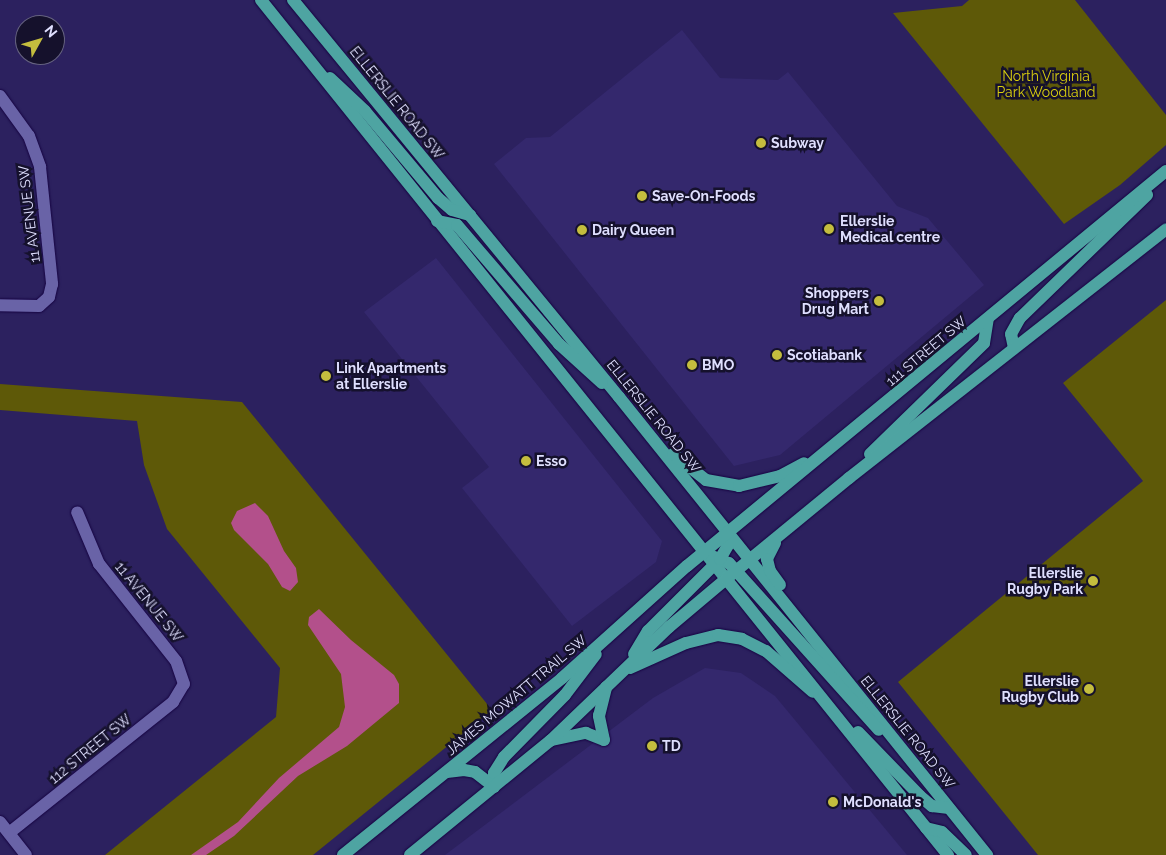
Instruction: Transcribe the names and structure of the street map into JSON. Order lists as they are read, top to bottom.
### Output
{
  "streets": {
    "main road": ["ELLERSLIE ROAD SW", "111 STREET SW", "JAMES MOWATT TRAIL SW"],
    "street": ["11 AVENUE SW", "112 STREET SW"]
  },
  "crossings": [
    ["ELLERSLIE ROAD SW", "111 STREET SW"],
    ["11 AVENUE SW", "112 STREET SW"],
    ["111 STREET SW", "JAMES MOWATT TRAIL SW"]
  ],
  "parks": ["North Virginia Park Woodland"],
  "places": [
    "Subway",
    "Save-On-Foods",
    "Ellerslie Medical centre",
    "Dairy Queen",
    "Shoppers Drug Mart",
    "Scotiabank",
    "BMO",
    "Link Apartments at Ellerslie",
    "Esso",
    "Ellerslie Rugby Park",
    "Ellerslie Rugby Club",
    "TD",
    "McDonald's"
  ],
  "north": "top right"
}
